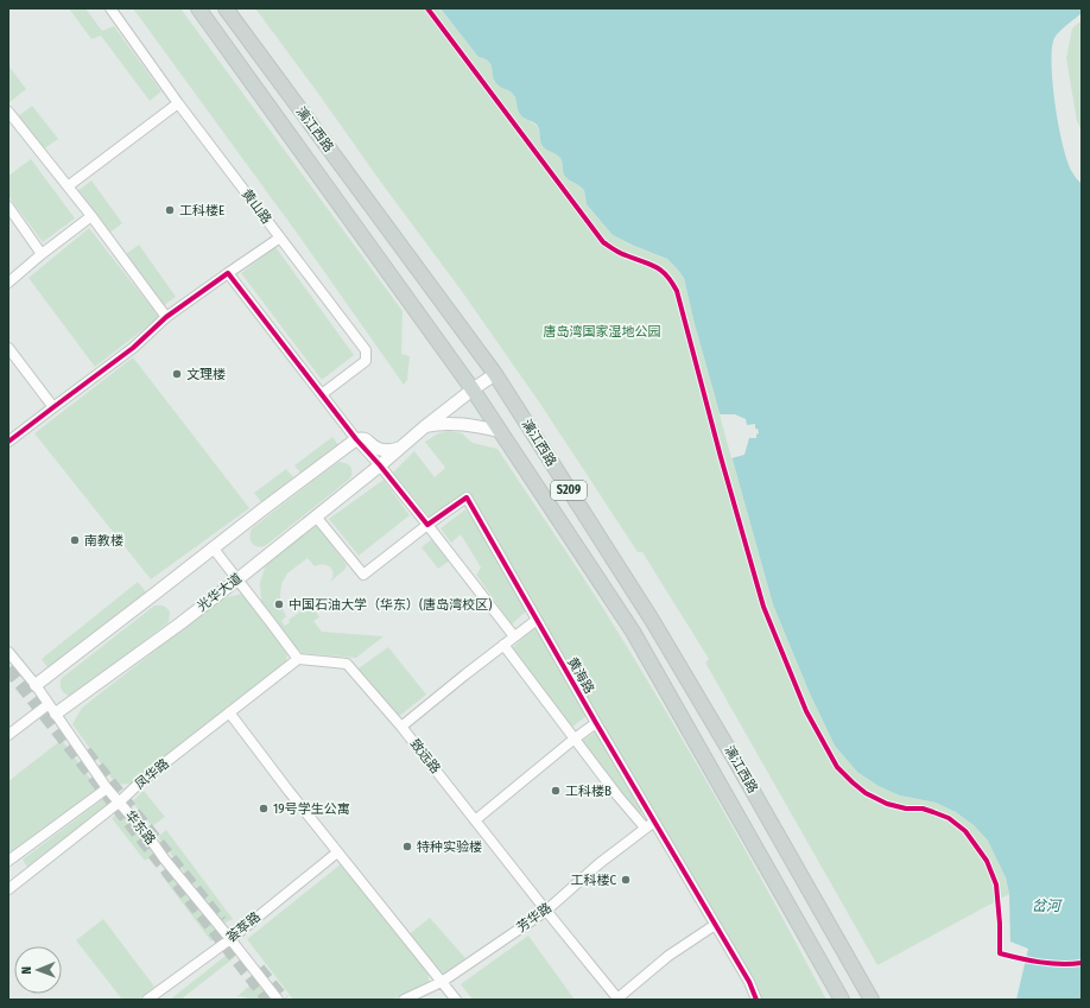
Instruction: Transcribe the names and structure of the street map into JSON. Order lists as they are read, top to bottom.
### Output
{
  "streets": {
    "main road": ["漓江西路", "S209"],
    "street": [
      "黄山路",
      "光华大道",
      "黄海路",
      "致远路",
      "凤华路",
      "华东路",
      "芳华路",
      "荟萃路"
    ]
  },
  "crossings": [
    ["漓江西路", "光华大道"],
    ["光华大道", "华东路"],
    ["黄海路", "芳华路"],
    ["致远路", "凤华路"],
    ["致远路", "芳华路"],
    ["凤华路", "华东路"],
    ["华东路", "荟萃路"]
  ],
  "water": ["岔河"],
  "parks": ["唐岛湾国家湿地公园"],
  "places": [
    "工科楼E",
    "文理楼",
    "南教楼",
    "中国石油大学（华东）(唐岛湾校区)",
    "工科楼B",
    "19号学生公寓",
    "特种实验楼",
    "工科楼C"
  ],
  "north": "left"
}
